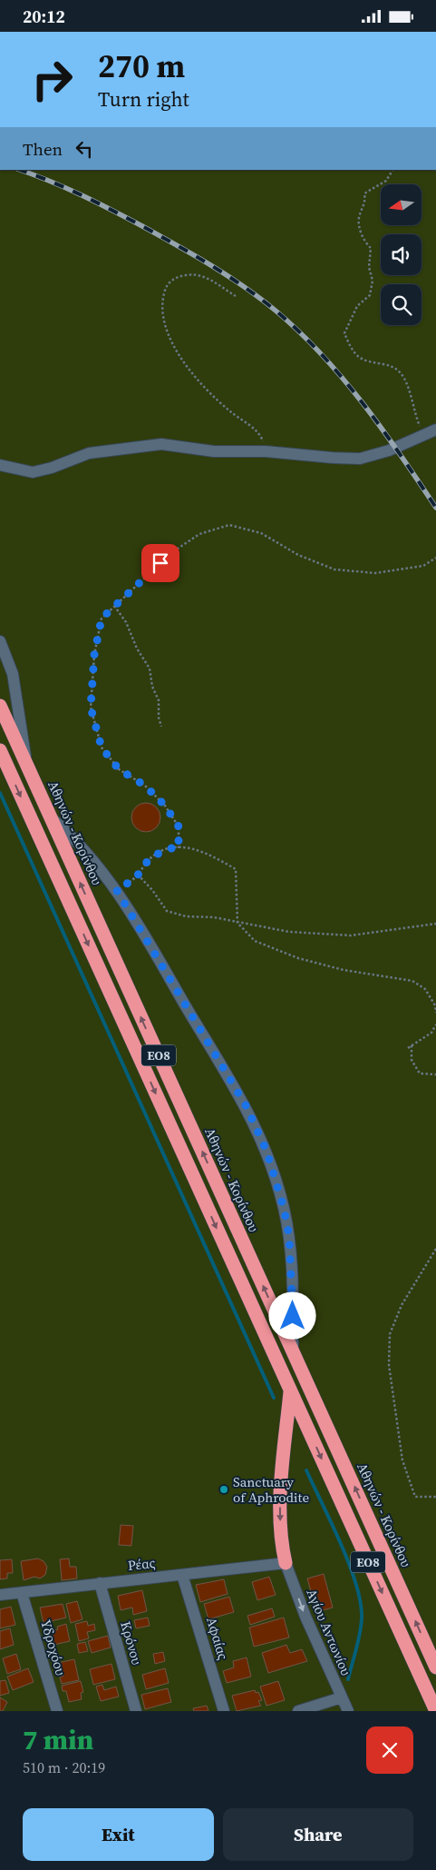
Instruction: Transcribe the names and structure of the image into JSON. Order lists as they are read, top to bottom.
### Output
{
  "streets": {
    "highway": ["Αθηνών - Κορίνθου", "ΕΟ8"],
    "street": [
      "Ρέας",
      "Αγίου Αντωνίου",
      "Αφαίας",
      "Κρόνου",
      "Υδροχόου"
    ]
  },
  "crossings": [
    ["Ρέας", "Αγίου Αντωνίου"],
    ["Ρέας", "Αφαίας"],
    ["Ρέας", "Κρόνου"],
    ["Ρέας", "Υδροχόου"]
  ],
  "one_way": ["Αγίου Αντωνίου"],
  "places": ["Sanctuary of Aphrodite"],
  "north": "left",
  "page": {
    "status": "20:12",
    "turn": ["270 m", "Turn right"],
    "then": "Then",
    "heading": ["7 min", "510 m · 20:19"],
    "buttons": ["Exit", "Share"]
  }
}
